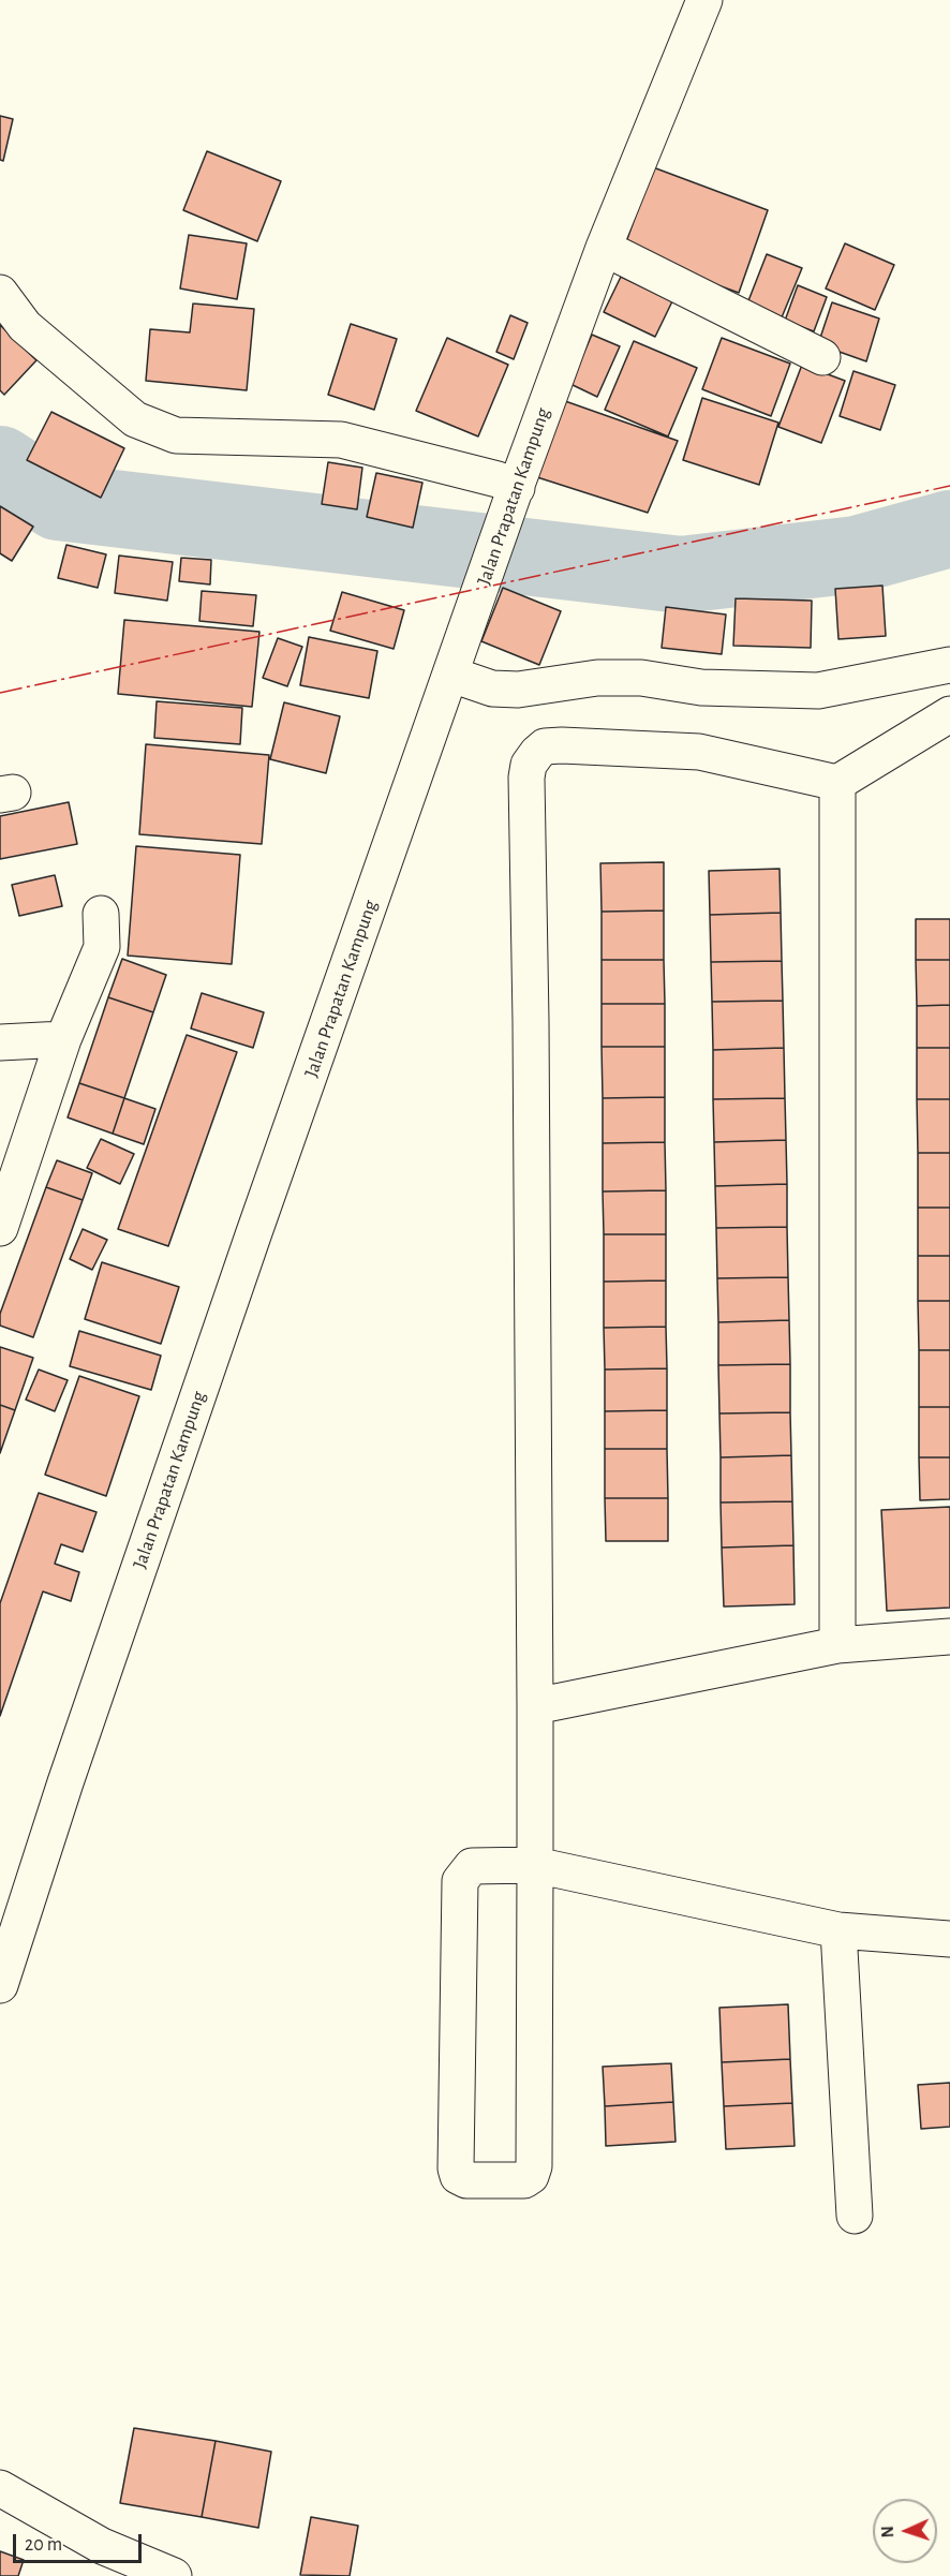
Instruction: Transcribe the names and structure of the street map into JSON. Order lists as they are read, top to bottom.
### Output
{
  "streets": {
    "street": ["Jalan Prapatan Kampung"]
  },
  "scale_bar": "20 m",
  "north": "left"
}
